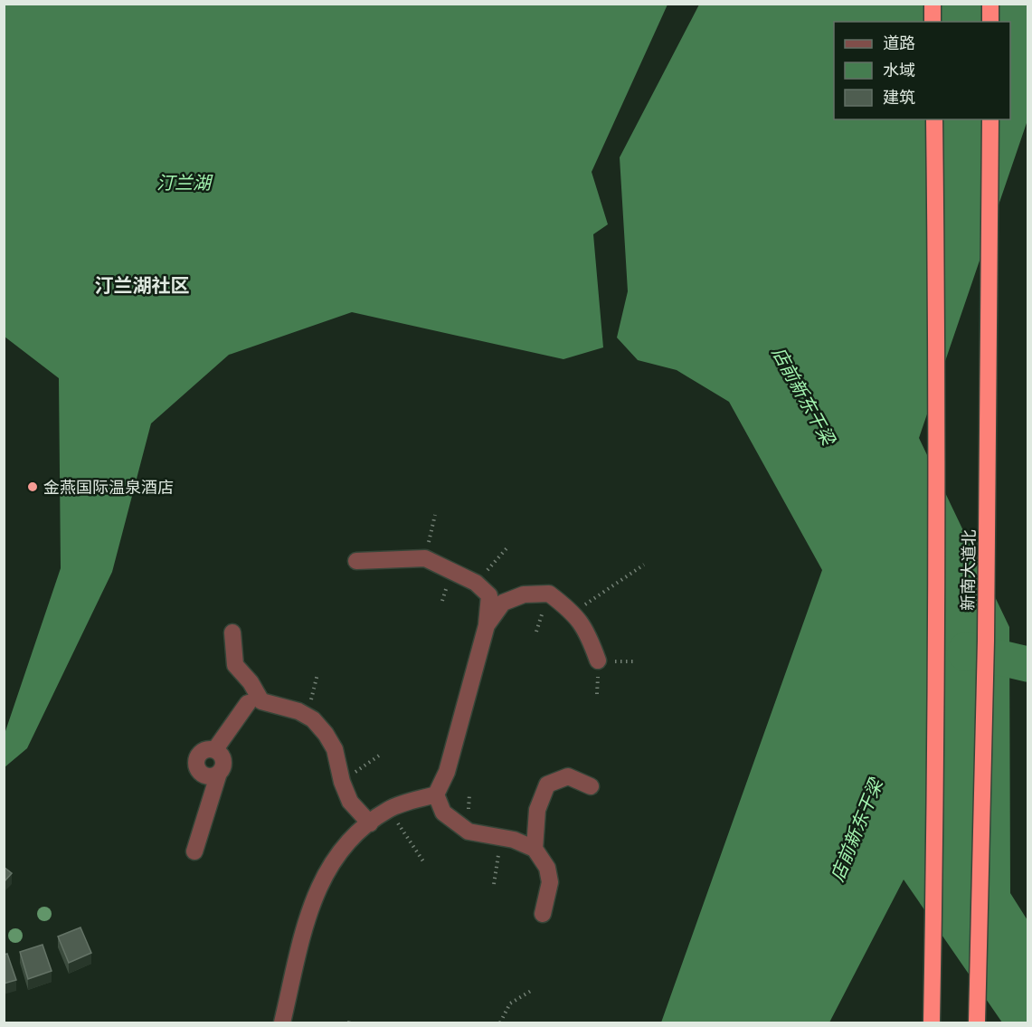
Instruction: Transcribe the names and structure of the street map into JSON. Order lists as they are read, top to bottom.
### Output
{
  "streets": {
    "highway": ["新南大道北"]
  },
  "districts": ["汀兰湖社区"],
  "water": ["汀兰湖", "店前新东干梁"],
  "places": ["金燕国际温泉酒店"],
  "legend": ["道路", "水域", "建筑"]
}
